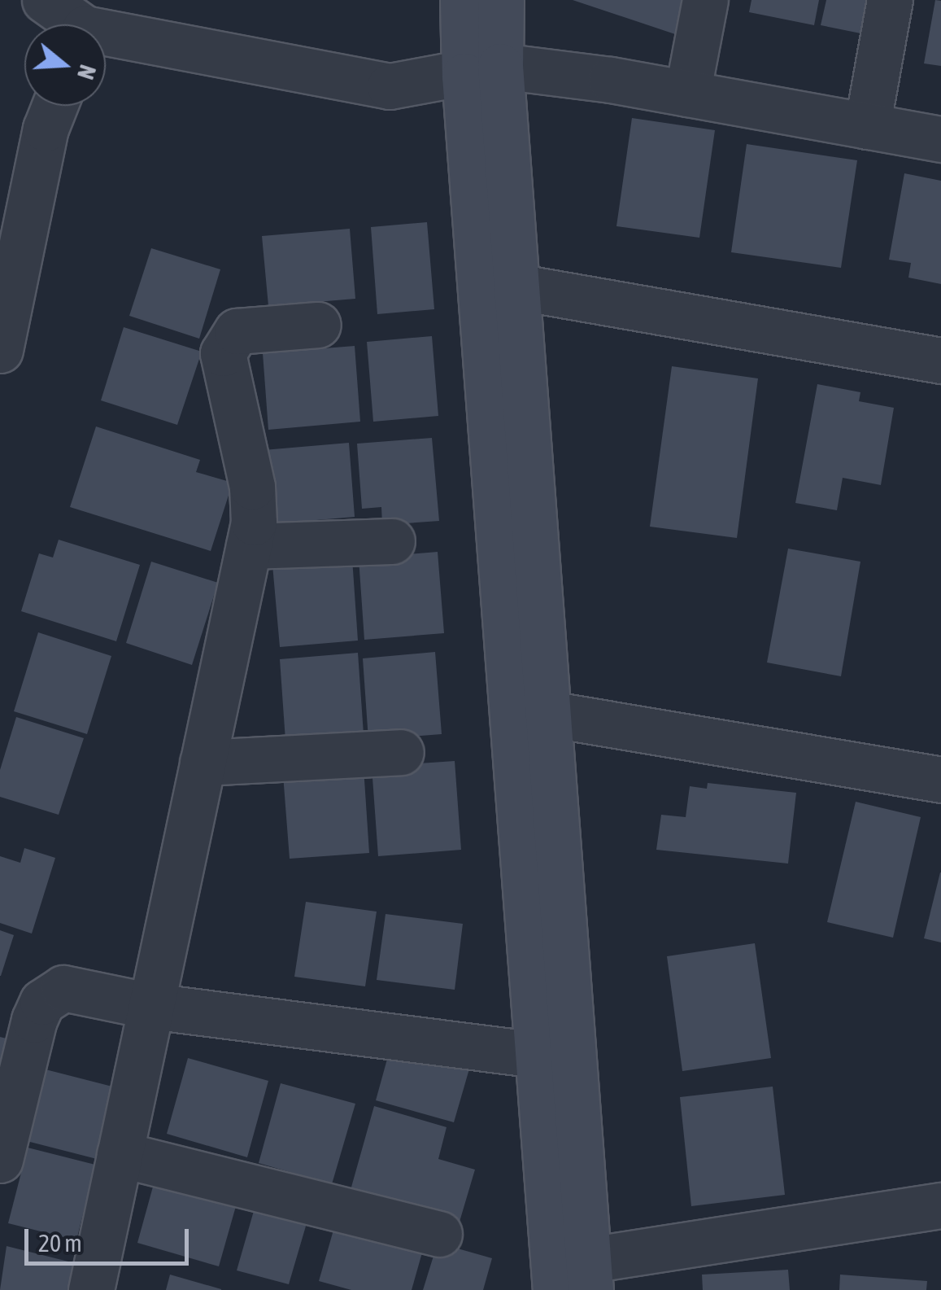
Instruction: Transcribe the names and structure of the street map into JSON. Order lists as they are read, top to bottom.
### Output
{
  "scale_bar": "20 m",
  "north": "right"
}
